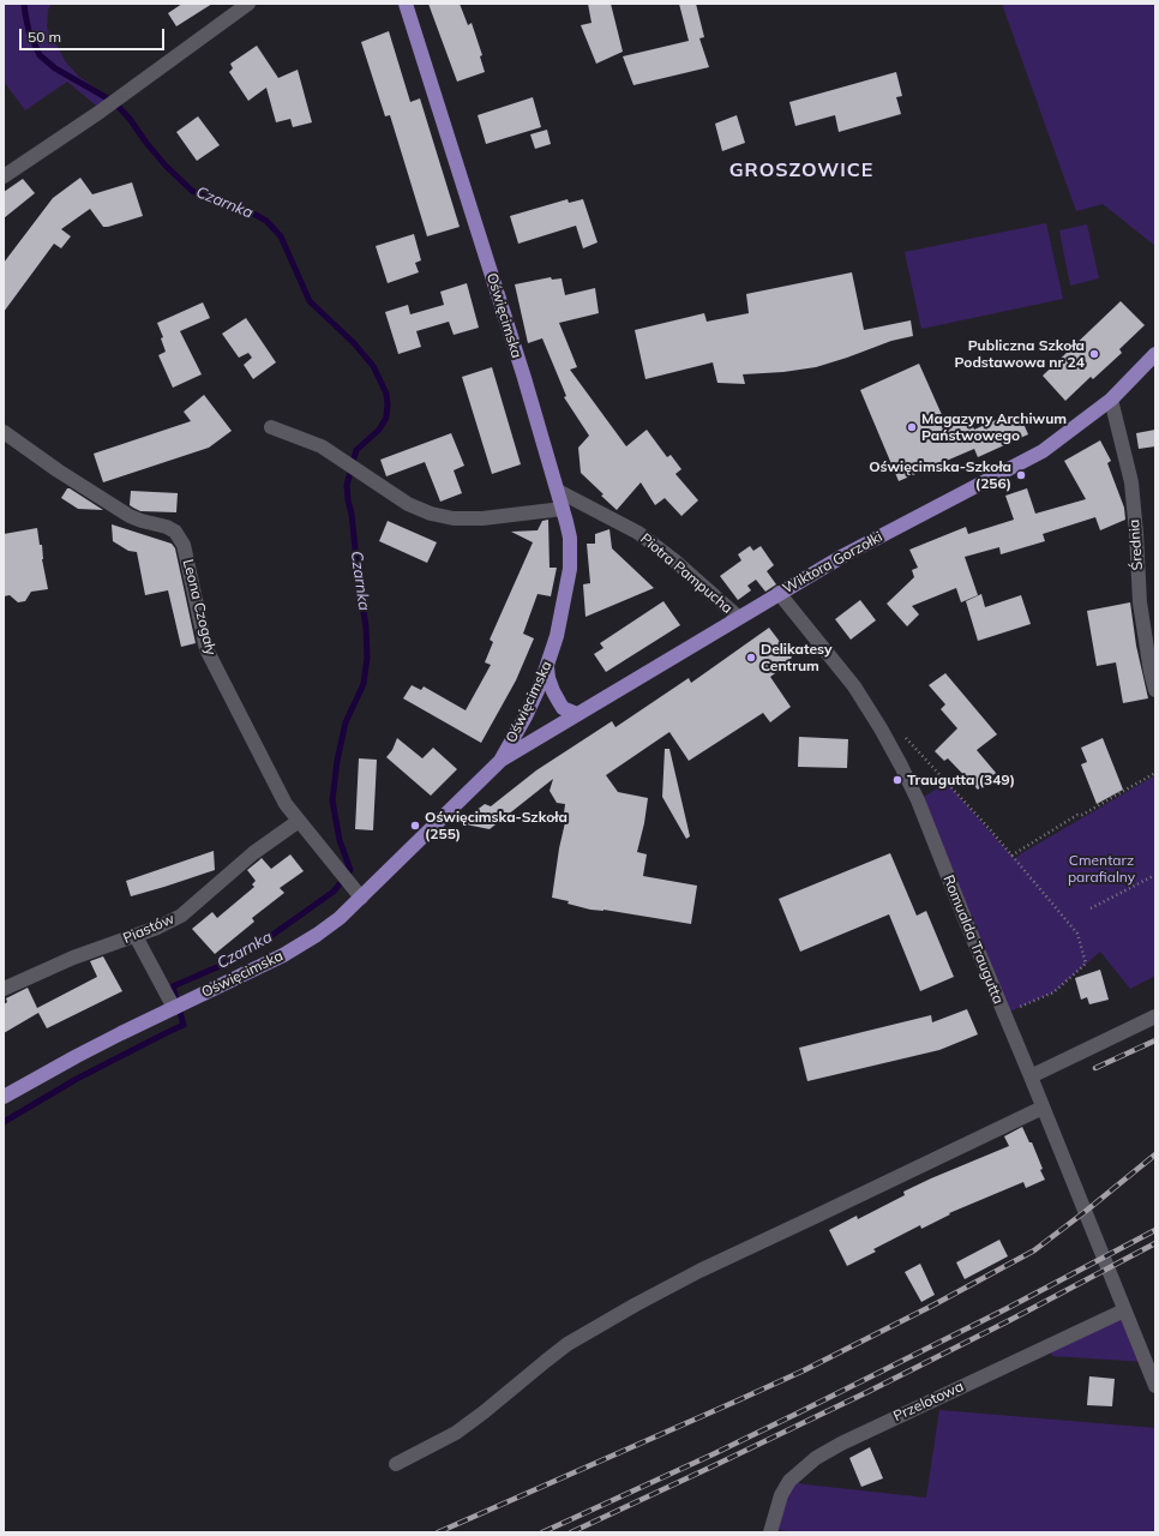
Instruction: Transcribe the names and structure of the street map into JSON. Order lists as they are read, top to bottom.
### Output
{
  "streets": {
    "main road": ["Oświęcimska", "Wiktora Gorzołki"],
    "street": [
      "Średnia",
      "Piotra Pampucha",
      "Leona Czogały",
      "Piastów",
      "Romualda Traugutta",
      "Przelotowa"
    ]
  },
  "crossings": [
    ["Oświęcimska", "Wiktora Gorzołki"],
    ["Oświęcimska", "Piotra Pampucha"],
    ["Oświęcimska", "Leona Czogały"],
    ["Średnia", "Wiktora Gorzołki"],
    ["Wiktora Gorzołki", "Piotra Pampucha"],
    ["Wiktora Gorzołki", "Romualda Traugutta"],
    ["Leona Czogały", "Piastów"],
    ["Romualda Traugutta", "Przelotowa"]
  ],
  "districts": ["GROSZOWICE"],
  "water": ["Czarnka"],
  "parks": ["Cmentarz parafialny"],
  "places": [
    "Publiczna Szkoła Podstawowa nr 24",
    "Magazyny Archiwum Państwowego",
    "Oświęcimska-Szkoła (256)",
    "Delikatesy Centrum",
    "Traugutta (349)",
    "Oświęcimska-Szkoła (255)"
  ],
  "scale_bar": "50 m"
}
